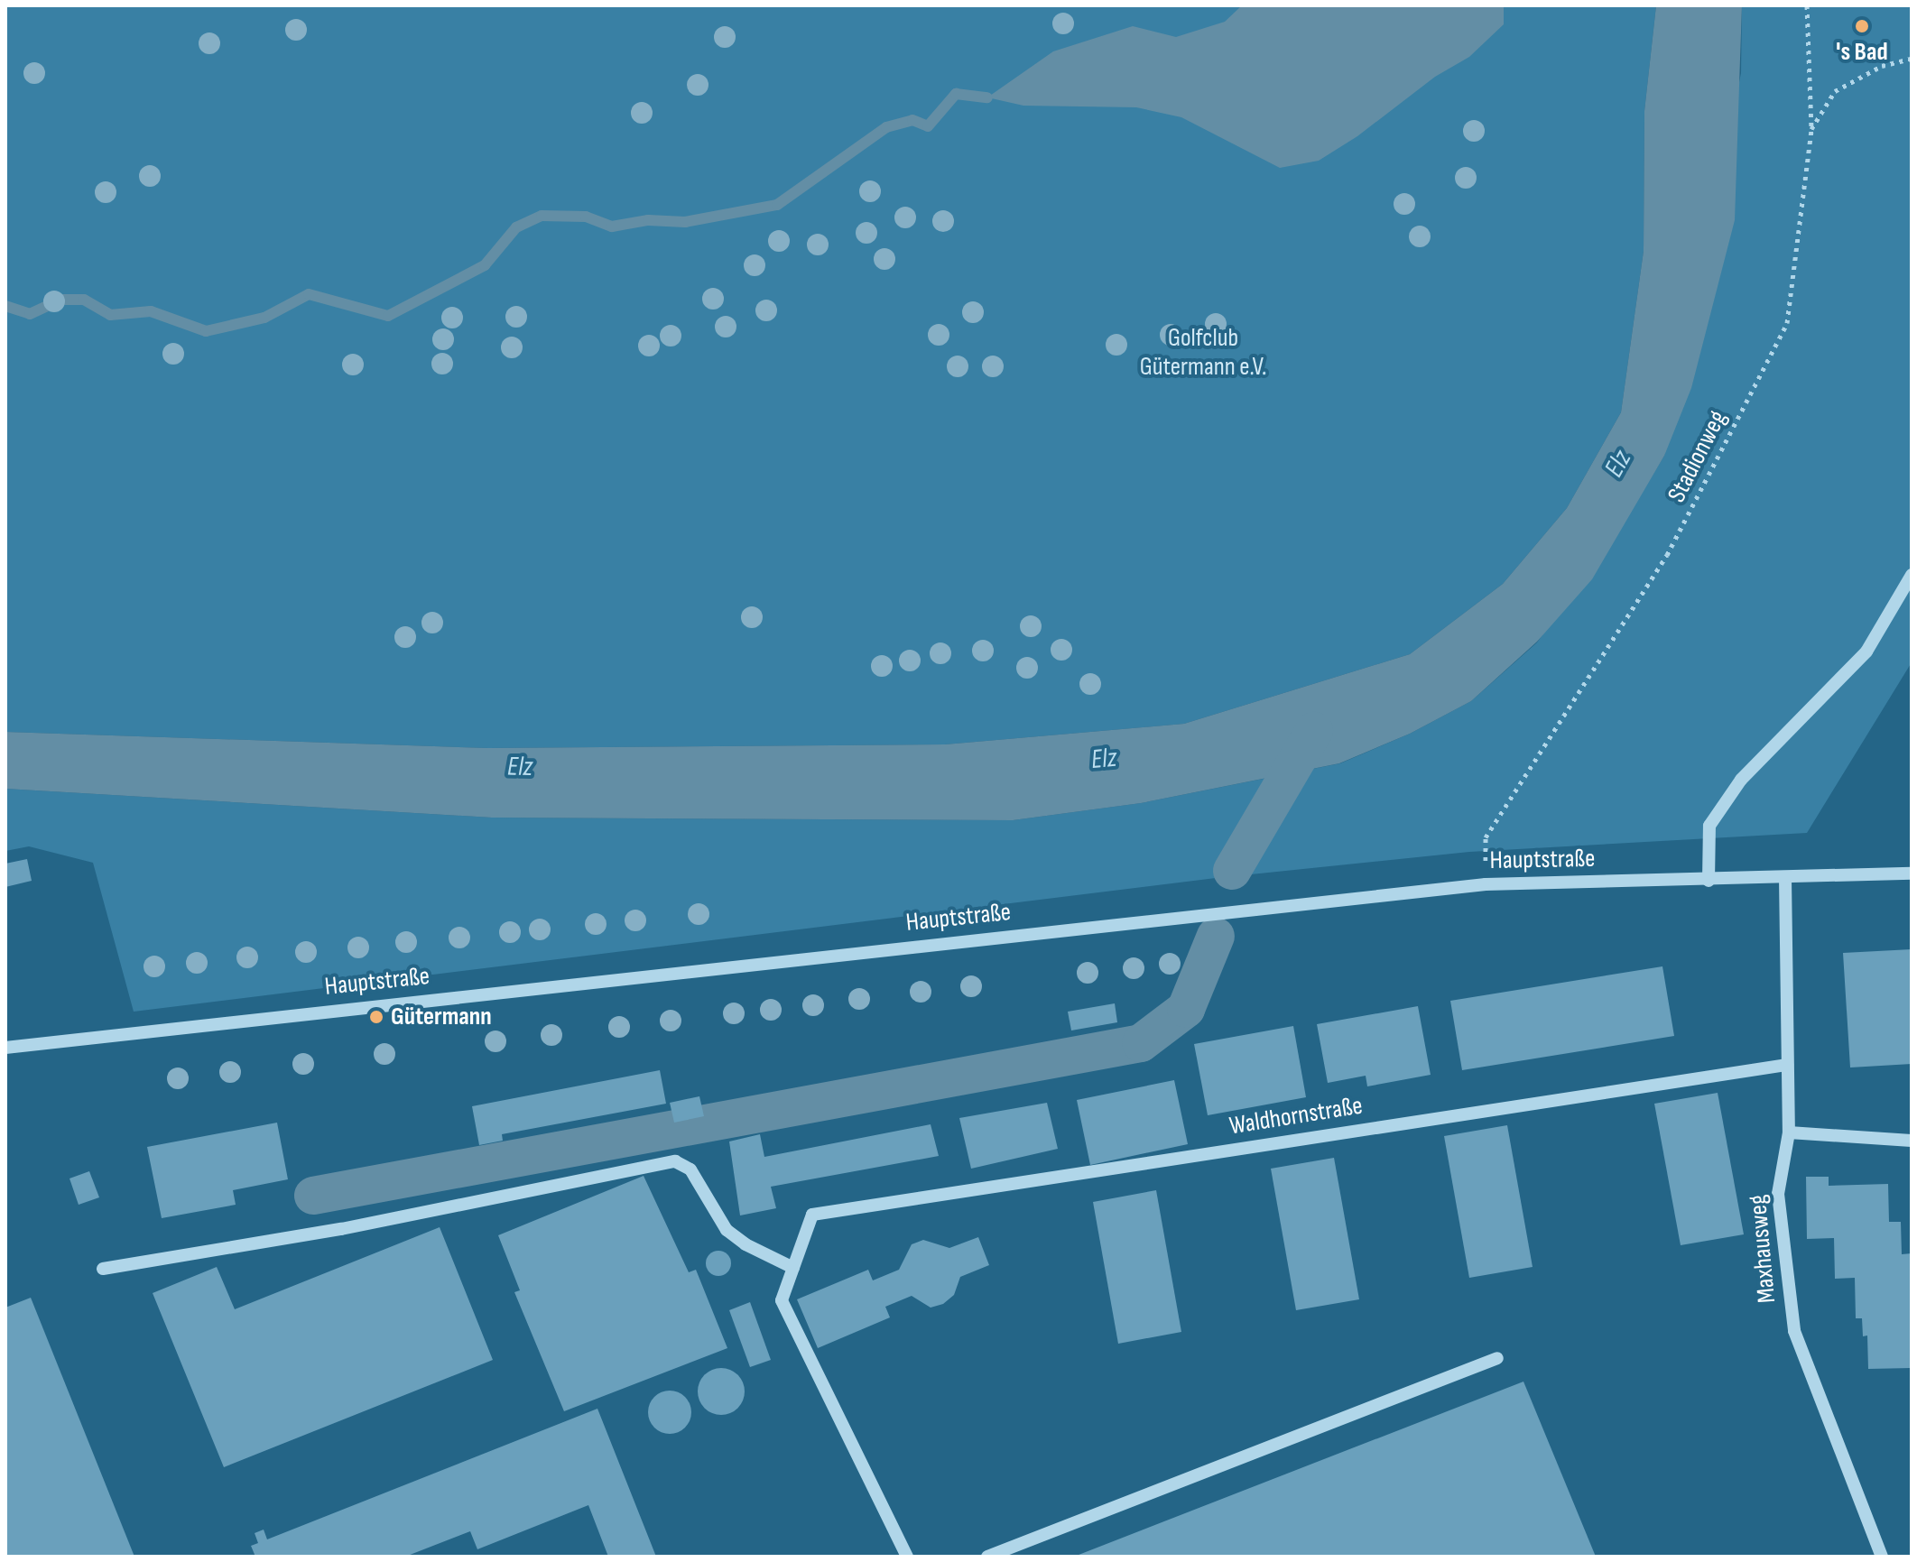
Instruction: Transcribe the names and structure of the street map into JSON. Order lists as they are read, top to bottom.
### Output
{
  "streets": {
    "street": ["Hauptstraße", "Waldhornstraße", "Maxhausweg"],
    "path": ["Stadionweg"]
  },
  "crossings": [
    ["Stadionweg", "Hauptstraße"],
    ["Hauptstraße", "Maxhausweg"],
    ["Waldhornstraße", "Maxhausweg"]
  ],
  "water": ["Elz"],
  "parks": ["Golfclub Gütermann e.V."],
  "places": ["'s Bad", "Gütermann"]
}
